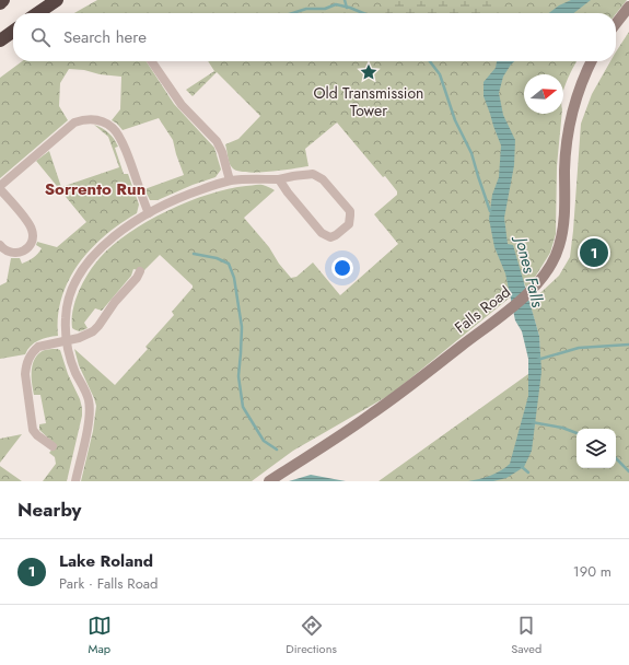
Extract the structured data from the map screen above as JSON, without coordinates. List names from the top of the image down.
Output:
{
  "streets": {
    "main road": ["Falls Road"]
  },
  "districts": ["Sorrento Run"],
  "water": ["Jones Falls"],
  "places": {
    "place": ["Old Transmission Tower"]
  },
  "north": "right",
  "page": {
    "search": "Search here",
    "pins": "1",
    "heading": "Nearby",
    "list": [
      {
        "mark": "1",
        "name": "Lake Roland",
        "note": "Park · Falls Road",
        "value": "190 m"
      }
    ],
    "nav": ["Map", "Directions", "Saved"]
  }
}
